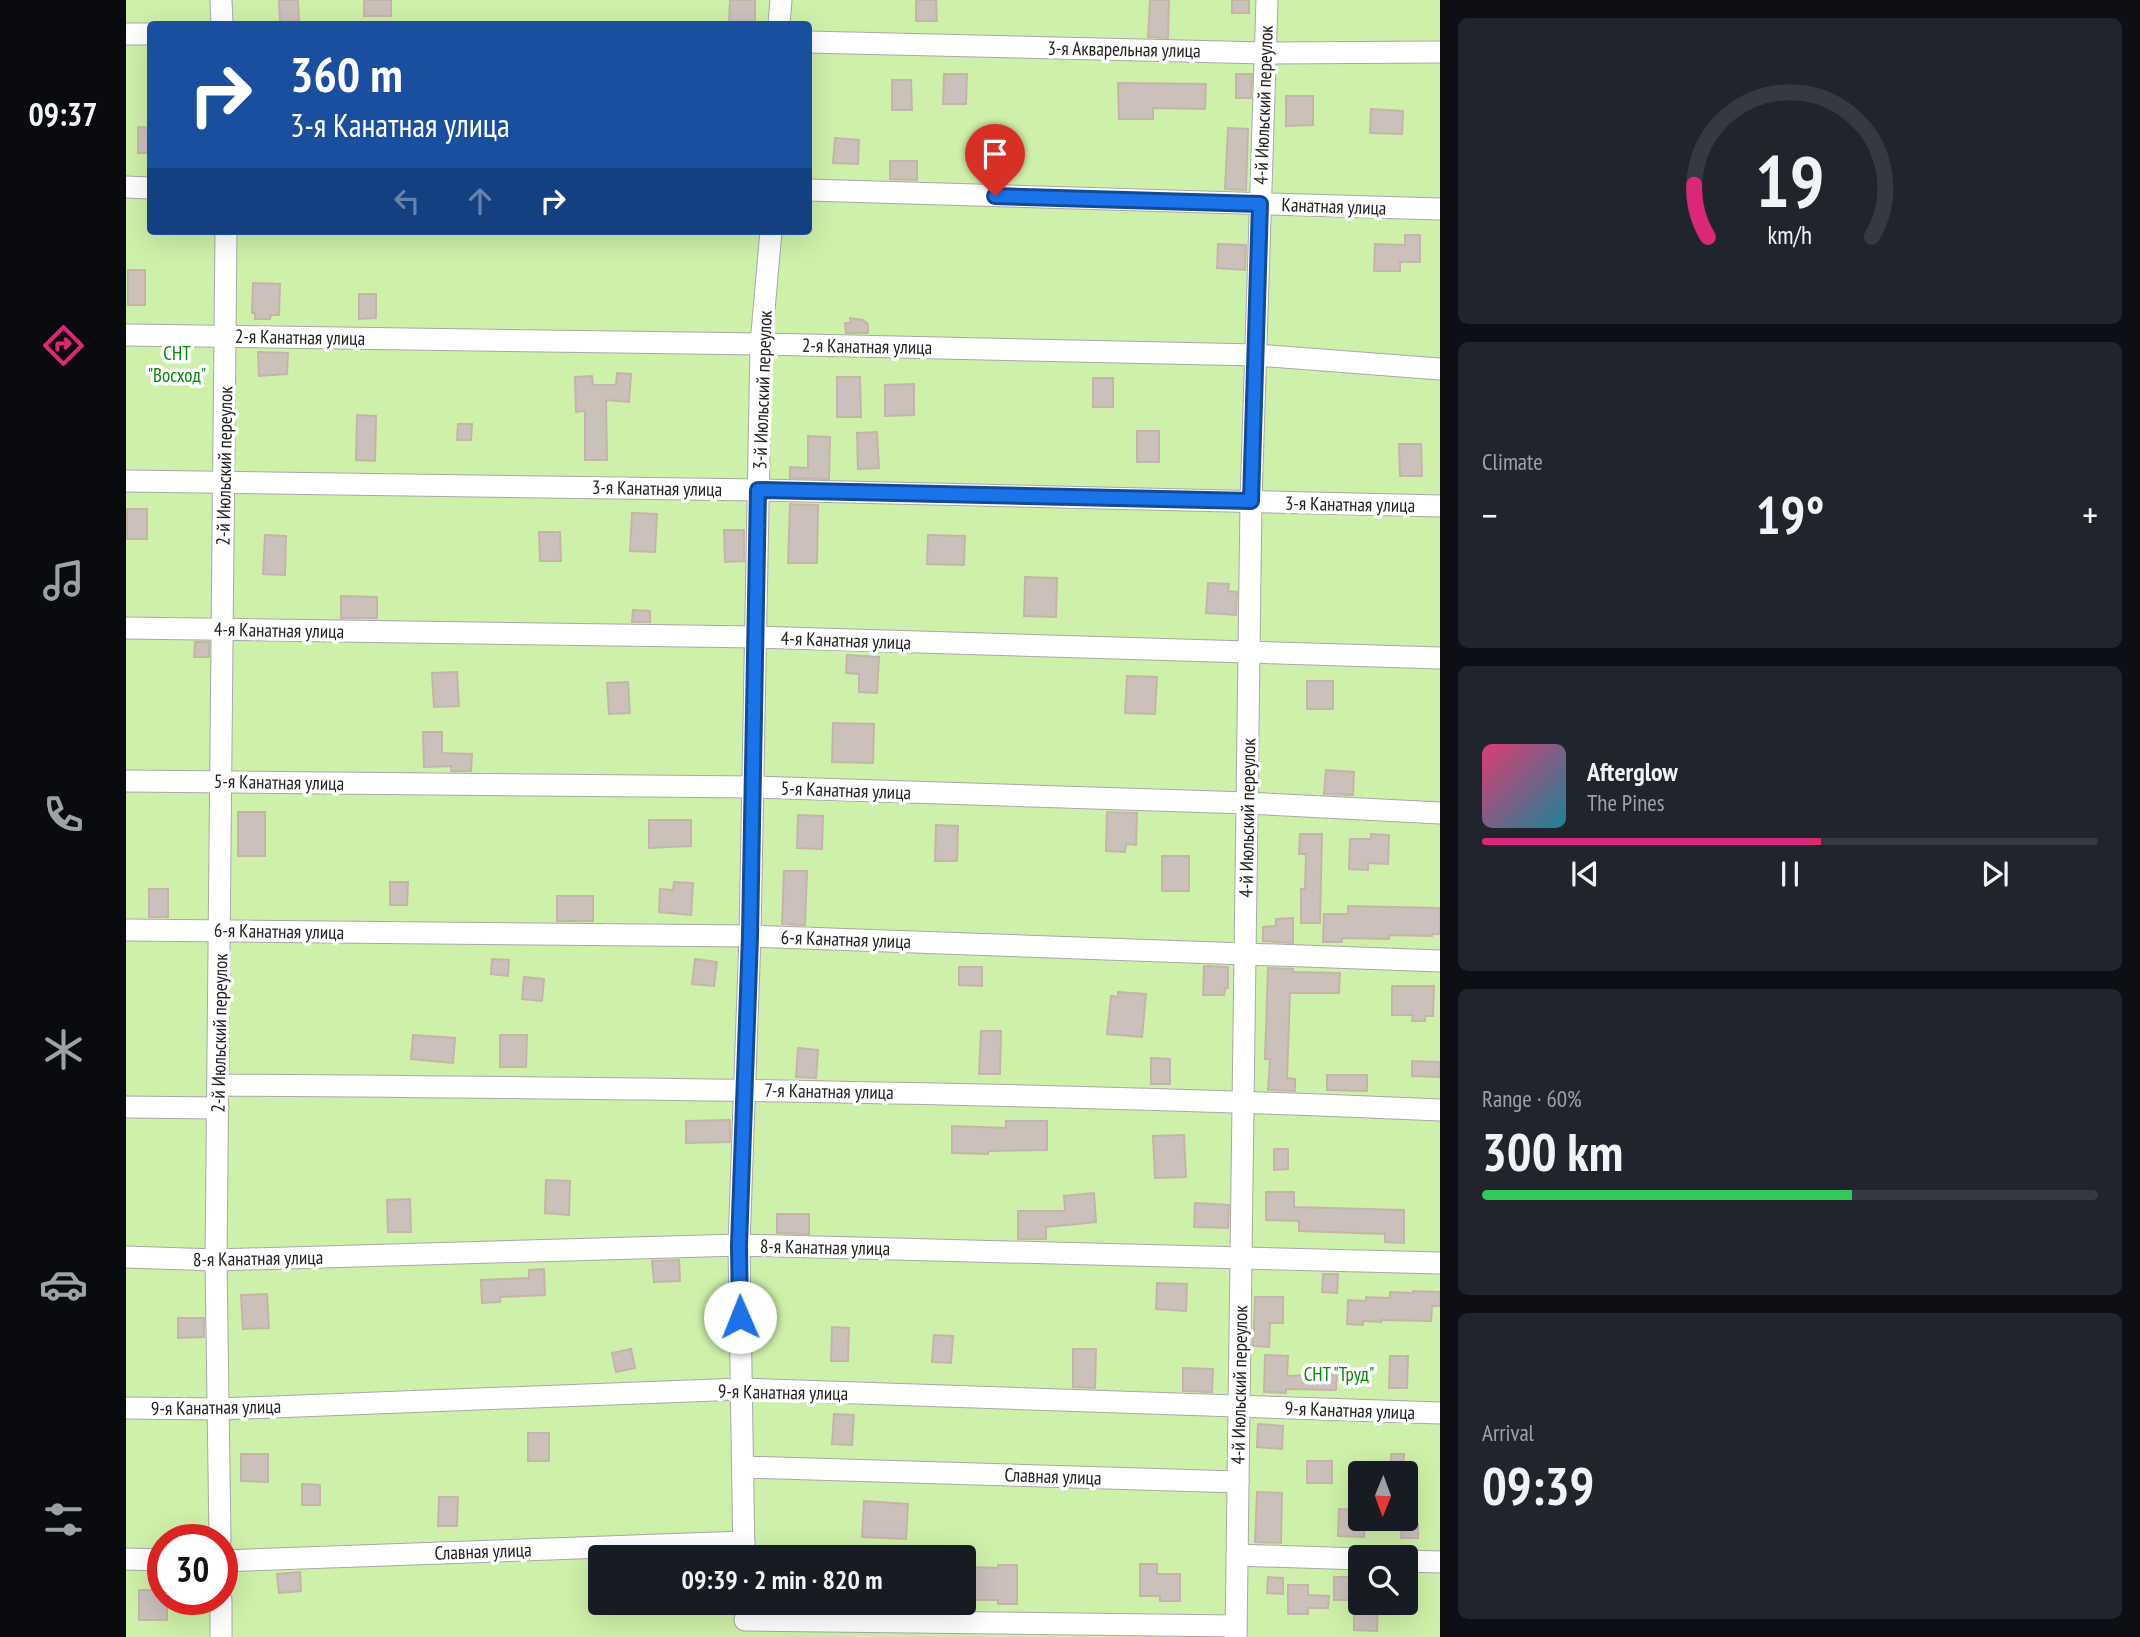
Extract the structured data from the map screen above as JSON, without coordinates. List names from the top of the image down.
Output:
{
  "streets": {
    "street": [
      "3-я Акварельная улица",
      "4-й Июльский переулок",
      "Канатная улица",
      "2-я Канатная улица",
      "3-й Июльский переулок",
      "2-й Июльский переулок",
      "3-я Канатная улица",
      "4-я Канатная улица",
      "5-я Канатная улица",
      "6-я Канатная улица",
      "7-я Канатная улица",
      "8-я Канатная улица",
      "9-я Канатная улица",
      "Славная улица"
    ]
  },
  "crossings": [
    ["3-я Акварельная улица", "4-й Июльский переулок"],
    ["4-й Июльский переулок", "Канатная улица"],
    ["4-й Июльский переулок", "2-я Канатная улица"],
    ["4-й Июльский переулок", "3-я Канатная улица"],
    ["4-й Июльский переулок", "4-я Канатная улица"],
    ["4-й Июльский переулок", "5-я Канатная улица"],
    ["4-й Июльский переулок", "6-я Канатная улица"],
    ["4-й Июльский переулок", "7-я Канатная улица"],
    ["4-й Июльский переулок", "8-я Канатная улица"],
    ["4-й Июльский переулок", "9-я Канатная улица"],
    ["4-й Июльский переулок", "Славная улица"],
    ["2-я Канатная улица", "3-й Июльский переулок"],
    ["2-я Канатная улица", "2-й Июльский переулок"],
    ["3-й Июльский переулок", "3-я Канатная улица"],
    ["3-й Июльский переулок", "4-я Канатная улица"],
    ["3-й Июльский переулок", "5-я Канатная улица"],
    ["3-й Июльский переулок", "6-я Канатная улица"],
    ["3-й Июльский переулок", "7-я Канатная улица"],
    ["3-й Июльский переулок", "8-я Канатная улица"],
    ["3-й Июльский переулок", "9-я Канатная улица"],
    ["3-й Июльский переулок", "Славная улица"],
    ["2-й Июльский переулок", "3-я Канатная улица"],
    ["2-й Июльский переулок", "4-я Канатная улица"],
    ["2-й Июльский переулок", "5-я Канатная улица"],
    ["2-й Июльский переулок", "6-я Канатная улица"],
    ["2-й Июльский переулок", "7-я Канатная улица"],
    ["2-й Июльский переулок", "8-я Канатная улица"],
    ["2-й Июльский переулок", "9-я Канатная улица"]
  ],
  "parks": ["СНТ \"Восход\"", "СНТ \"Труд\""],
  "north": "bottom",
  "page": {
    "tabs": "09:37",
    "turn": ["360 m", "3-я Канатная улица"],
    "tile": [
      "Climate",
      ["Range · 60%", "300 km"],
      ["Arrival", "09:39"]
    ],
    "heat": ["−", "19°", "+"],
    "song": ["Afterglow", "The Pines"],
    "limit": "30",
    "trip": "09:39 · 2 min · 820 m",
    "gauge": ["19", "km/h"]
  }
}
